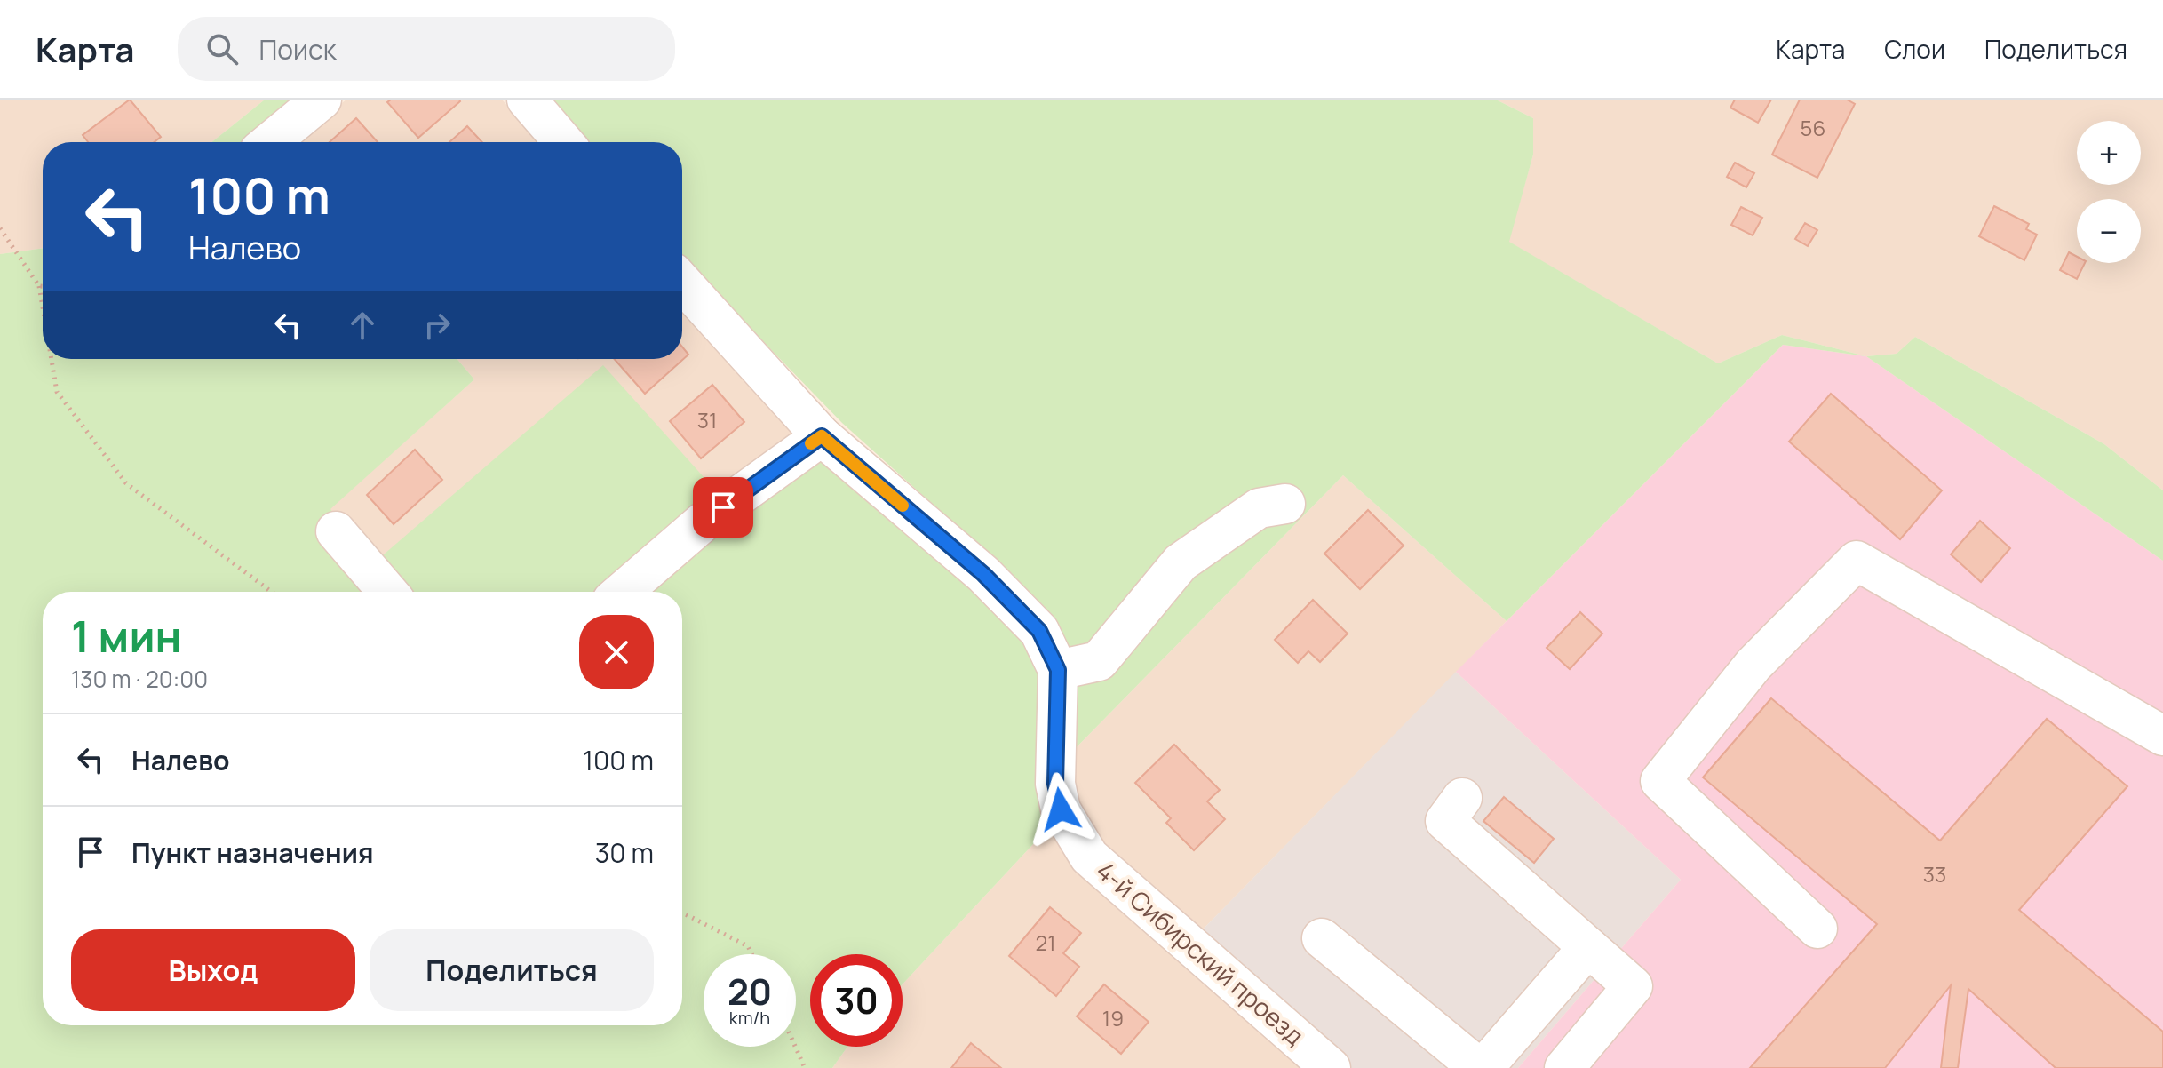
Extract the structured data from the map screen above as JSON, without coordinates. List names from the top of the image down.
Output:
{
  "streets": {
    "street": ["4-й Сибирский проезд"]
  },
  "house_numbers": [
    "56",
    "31",
    "33",
    "21",
    "19"
  ],
  "page": {
    "header": "Карта",
    "search": "Поиск",
    "nav": ["Карта", "Слои", "Поделиться"],
    "map_buttons": ["+", "−"],
    "turn": ["100 m", "Налево"],
    "heading": ["1 мин", "130 m · 20:00"],
    "list": [
      {
        "name": "Налево",
        "value": "100 m"
      },
      {
        "name": "Пункт назначения",
        "value": "30 m"
      }
    ],
    "buttons": ["Выход", "Поделиться"],
    "speed": "20 km/h",
    "limit": "30"
  }
}
